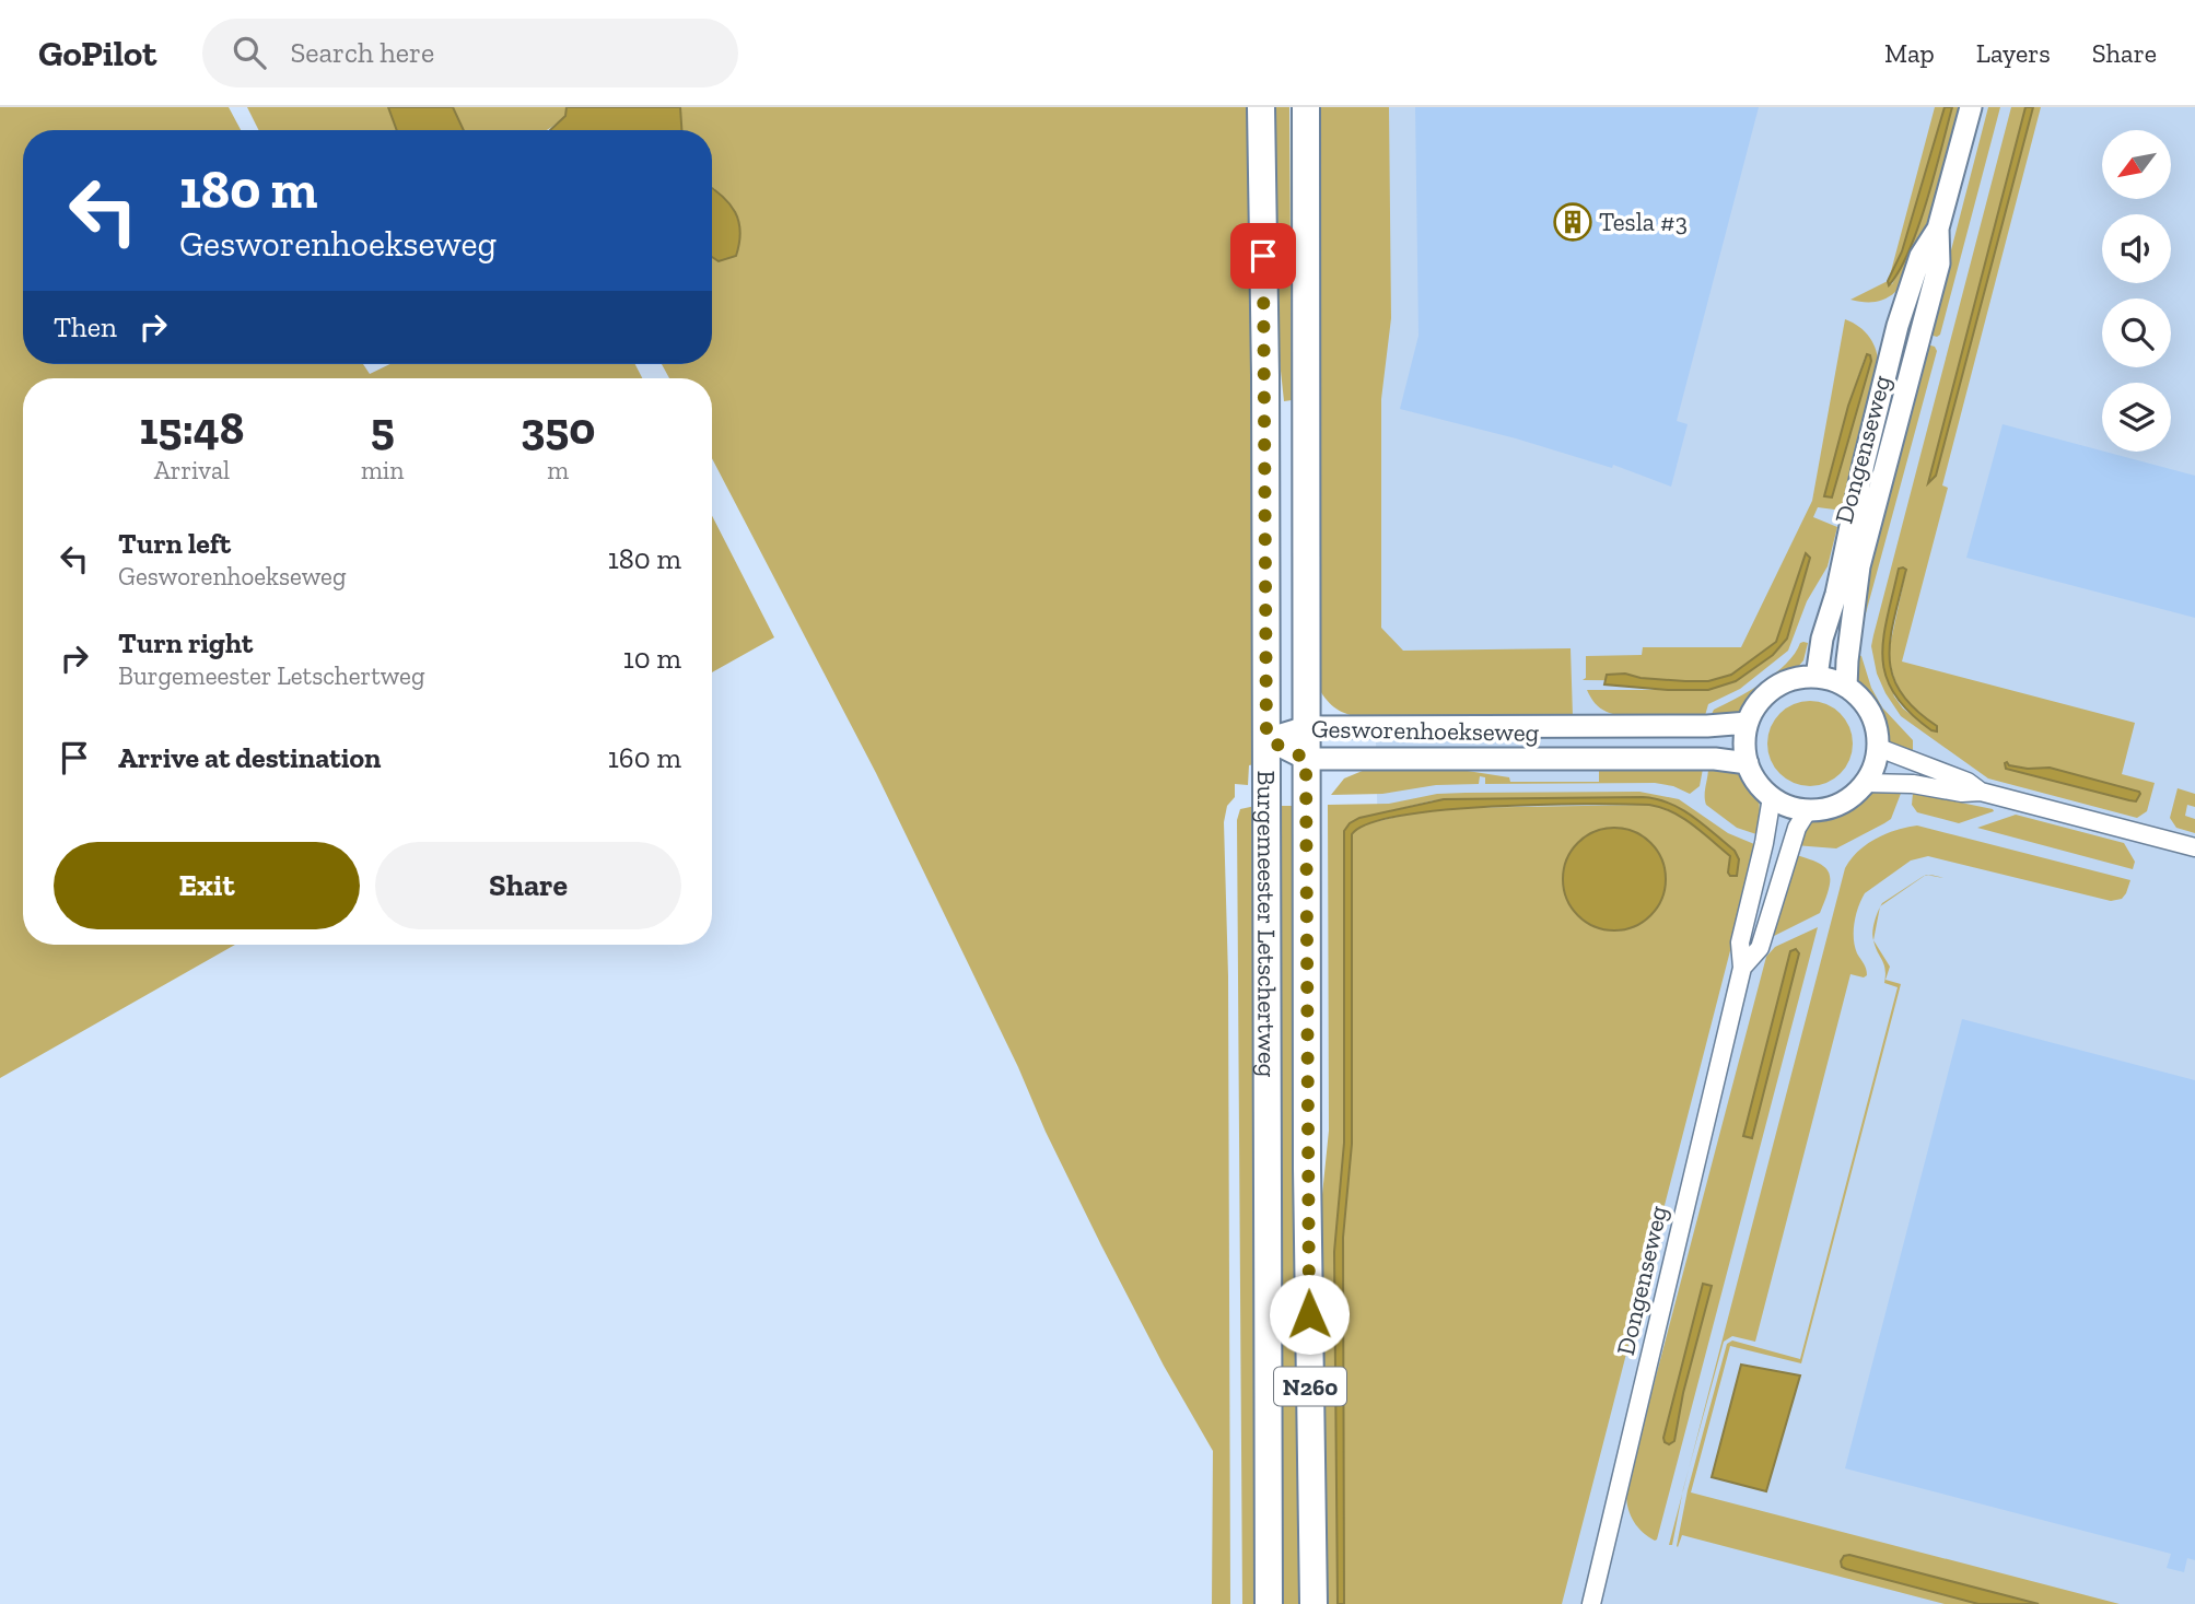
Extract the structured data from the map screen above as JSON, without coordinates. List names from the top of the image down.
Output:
{
  "streets": {
    "main road": ["Burgemeester Letschertweg", "N260"],
    "street": ["Dongenseweg", "Gesworenhoekseweg"]
  },
  "crossings": [
    ["Dongenseweg", "Gesworenhoekseweg"],
    ["Gesworenhoekseweg", "Burgemeester Letschertweg"]
  ],
  "places": {
    "building": ["Tesla #3"]
  },
  "north": "bottom left",
  "page": {
    "header": "GoPilot",
    "search": "Search here",
    "nav": ["Map", "Layers", "Share"],
    "turn": ["180 m", "Gesworenhoekseweg"],
    "then": "Then",
    "eta": [
      "15:48",
      "Arrival",
      "5",
      "min",
      "350",
      "m"
    ],
    "list": [
      {
        "name": "Turn left",
        "note": "Gesworenhoekseweg",
        "value": "180 m"
      },
      {
        "name": "Turn right",
        "note": "Burgemeester Letschertweg",
        "value": "10 m"
      },
      {
        "name": "Arrive at destination",
        "value": "160 m"
      }
    ],
    "buttons": ["Exit", "Share"]
  }
}
